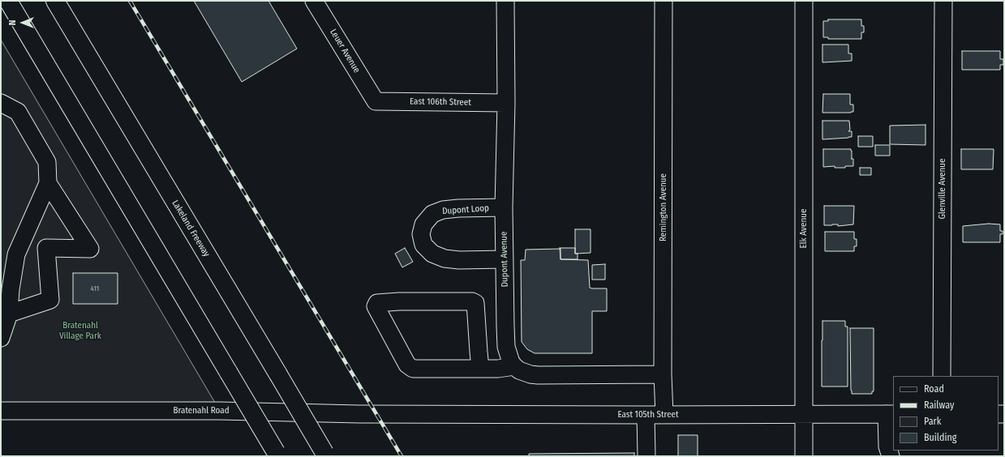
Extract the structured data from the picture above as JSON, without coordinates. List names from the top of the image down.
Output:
{
  "streets": {
    "highway": ["Lakeland Freeway"],
    "street": [
      "Leuer Avenue",
      "East 106th Street",
      "Glenville Avenue",
      "Remington Avenue",
      "Dupont Loop",
      "Elk Avenue",
      "Dupont Avenue",
      "Bratenahl Road",
      "East 105th Street"
    ]
  },
  "crossings": [
    ["Leuer Avenue", "East 106th Street"],
    ["East 106th Street", "Dupont Avenue"],
    ["Remington Avenue", "East 105th Street"],
    ["Dupont Loop", "Dupont Avenue"],
    ["Elk Avenue", "East 105th Street"],
    ["Bratenahl Road", "East 105th Street"]
  ],
  "parks": ["Bratenahl Village Park"],
  "house_numbers": ["411"],
  "legend": [
    "Road",
    "Railway",
    "Park",
    "Building"
  ],
  "north": "left"
}
